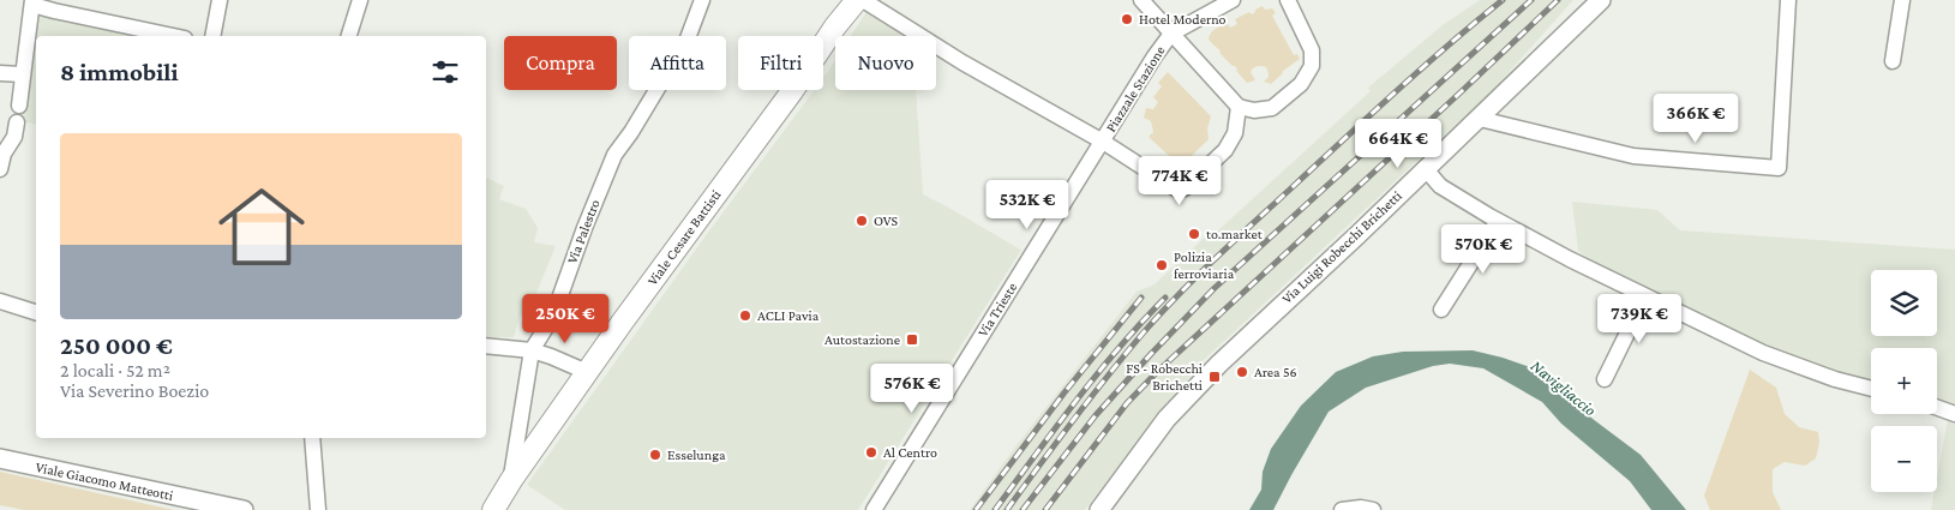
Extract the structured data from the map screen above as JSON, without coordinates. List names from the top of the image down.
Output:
{
  "streets": {
    "main road": ["Viale Cesare Battisti"],
    "street": [
      "Piazzale Stazione",
      "Via Palestro",
      "Via Luigi Robecchi Brichetti",
      "Via Trieste",
      "Viale Giacomo Matteotti"
    ]
  },
  "crossings": [
    ["Piazzale Stazione", "Via Trieste"],
    ["Via Palestro", "Viale Cesare Battisti"]
  ],
  "water": ["Navigliaccio"],
  "places": {
    "other": [
      "Hotel Moderno",
      "OVS",
      "to.market",
      "Polizia ferroviaria",
      "ACLI Pavia",
      "Area 56",
      "Al Centro",
      "Esselunga"
    ],
    "transit": ["Autostazione", "FS - Robecchi Brichetti"]
  },
  "page": {
    "chip": [
      "Compra",
      "Affitta",
      "Filtri",
      "Nuovo"
    ],
    "heading": "8 immobili",
    "price": [
      "366K €",
      "664K €",
      "774K €",
      "532K €",
      "570K €",
      "250K €",
      "739K €",
      "576K €"
    ],
    "list": [
      {
        "name": "250 000 €",
        "note": "2 locali · 52 m² · Via Severino Boezio"
      }
    ],
    "map_buttons": ["+", "−"]
  }
}
